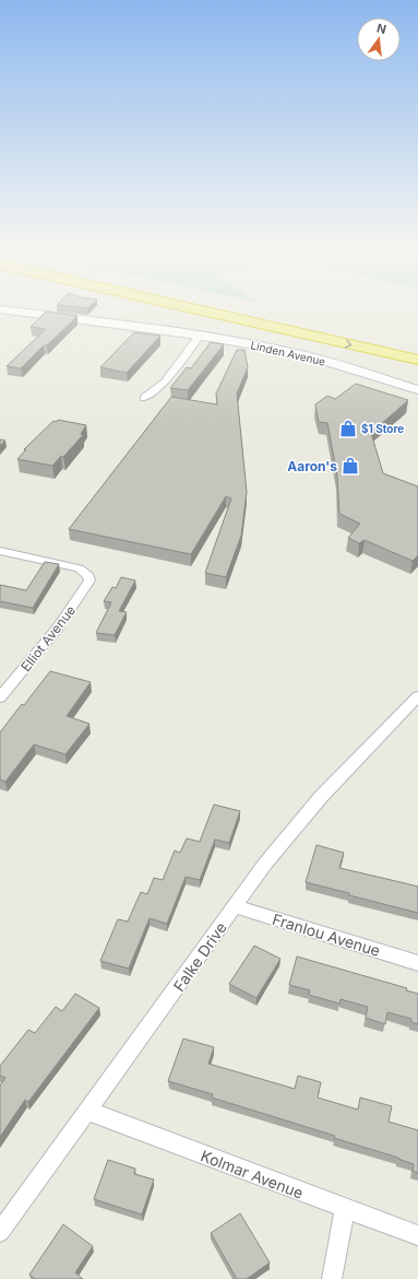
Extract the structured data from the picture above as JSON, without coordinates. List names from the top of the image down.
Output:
{
  "streets": {
    "main road": ["Linden Avenue"],
    "street": [
      "Elliot Avenue",
      "Franlou Avenue",
      "Falke Drive",
      "Kolmar Avenue"
    ]
  },
  "crossings": [
    ["Franlou Avenue", "Falke Drive"],
    ["Falke Drive", "Kolmar Avenue"]
  ],
  "places": {
    "shop": ["$1 Store", "Aaron's"]
  },
  "north": "top"
}
